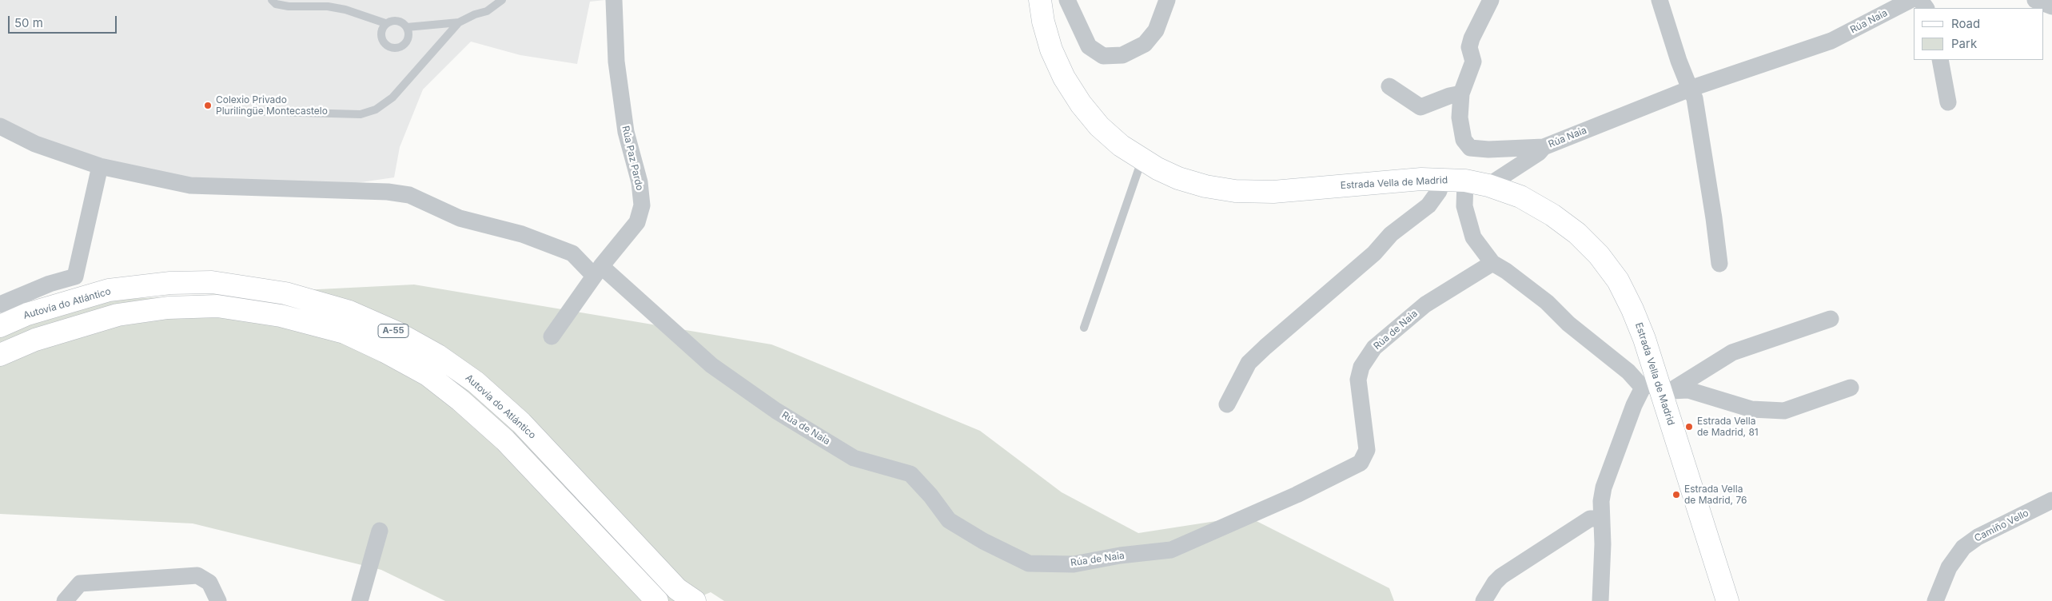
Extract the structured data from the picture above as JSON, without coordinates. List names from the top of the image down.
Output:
{
  "streets": {
    "main road": ["Estrada Vella de Madrid", "Autovía do Atlántico", "A-55"],
    "street": [
      "Rúa Naia",
      "Rúa Paz Pardo",
      "Rúa de Naia",
      "Camiño Vello"
    ]
  },
  "crossings": [
    ["Rúa Paz Pardo", "Rúa de Naia"]
  ],
  "places": ["Colexio Privado Plurilingüe Montecastelo", "Estrada Vella de Madrid, 81", "Estrada Vella de Madrid, 76"],
  "legend": ["Road", "Park"],
  "scale_bar": "50 m"
}
